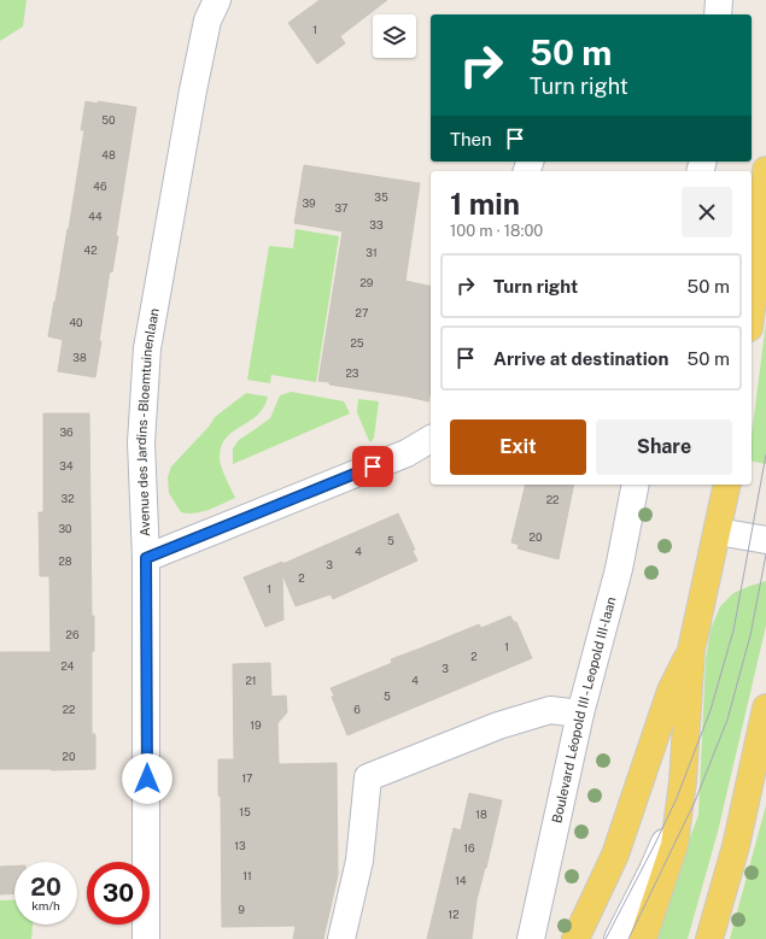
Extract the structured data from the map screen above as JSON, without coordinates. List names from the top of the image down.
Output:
{
  "streets": {
    "street": ["Avenue des Jardins - Bloemtuinenlaan", "Boulevard Léopold III - Leopold III-laan"]
  },
  "house_numbers": [
    "1",
    "50",
    "48",
    "46",
    "35",
    "39",
    "37",
    "44",
    "33",
    "42",
    "31",
    "29",
    "27",
    "40",
    "25",
    "38",
    "23",
    "36",
    "34",
    "32",
    "22",
    "30",
    "20",
    "5",
    "4",
    "28",
    "3",
    "2",
    "1",
    "26",
    "1",
    "2",
    "24",
    "3",
    "21",
    "4",
    "5",
    "22",
    "6",
    "19",
    "20",
    "17",
    "15",
    "18",
    "13",
    "16",
    "11",
    "14",
    "9",
    "12"
  ],
  "page": {
    "turn": ["50 m", "Turn right"],
    "then": "Then",
    "heading": ["1 min", "100 m · 18:00"],
    "list": [
      {
        "name": "Turn right",
        "value": "50 m"
      },
      {
        "name": "Arrive at destination",
        "value": "50 m"
      }
    ],
    "buttons": ["Exit", "Share"],
    "speed": "20 km/h",
    "limit": "30"
  }
}
